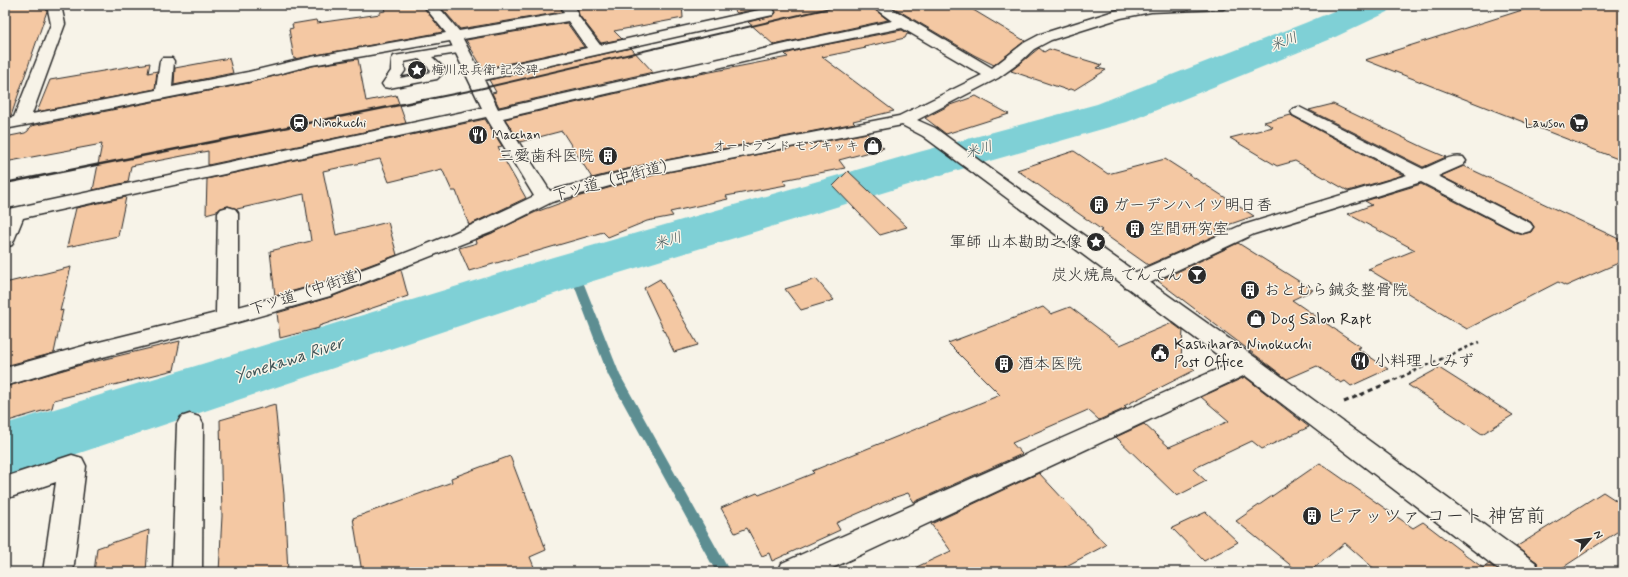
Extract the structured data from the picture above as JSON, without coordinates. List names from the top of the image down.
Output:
{
  "streets": {
    "street": ["下ツ道（中街道）"]
  },
  "water": ["米川", "Yonekawa River"],
  "places": {
    "place": ["梅川忠兵衛 記念碑", "軍師 山本勘助之像"],
    "station": ["Ninokuchi"],
    "supermarket": ["Lawson"],
    "restaurant": ["Macchan", "小料理 しみず"],
    "shop": ["オートランド モンキッキ", "Dog Salon Rapt"],
    "building": [
      "三愛歯科医院",
      "ガーデンハイツ明日香",
      "空間研究室",
      "おとむら鍼灸整骨院",
      "酒本医院",
      "ピアッツァ コート 神宮前"
    ],
    "bar": ["炭火焼鳥 でんでん"],
    "public building": ["Kashihara Ninokuchi Post Office"]
  },
  "north": "top right"
}
